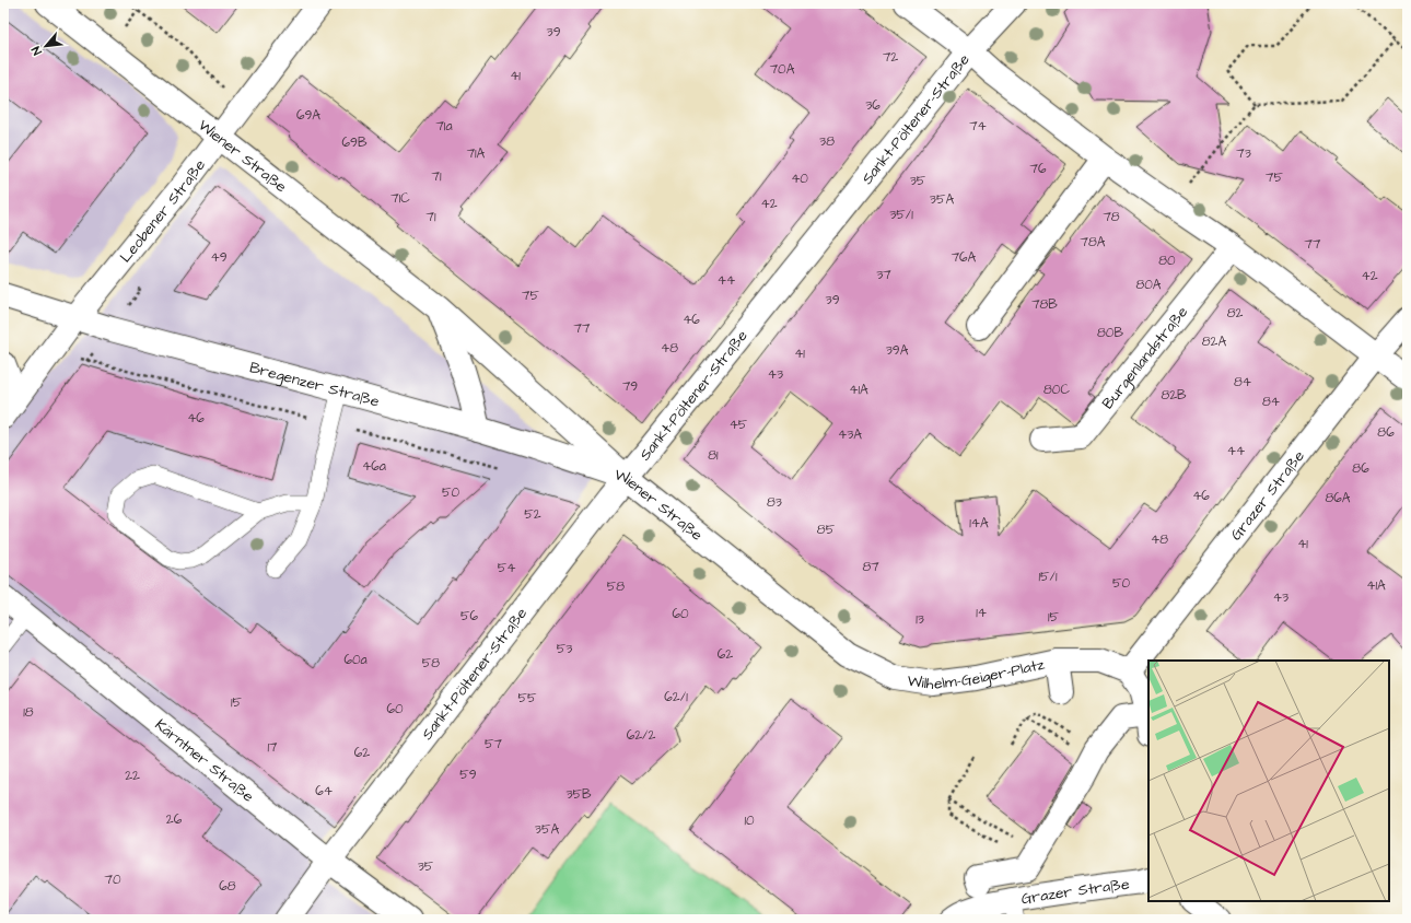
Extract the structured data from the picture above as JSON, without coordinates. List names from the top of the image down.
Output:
{
  "streets": {
    "street": [
      "Sankt-Pöltener-Straße",
      "Wiener Straße",
      "Leobener Straße",
      "Burgenlandstraße",
      "Bregenzer Straße",
      "Grazer Straße",
      "Wilhelm-Geiger-Platz",
      "Kärntner Straße"
    ]
  },
  "crossings": [
    ["Sankt-Pöltener-Straße", "Wiener Straße"],
    ["Sankt-Pöltener-Straße", "Bregenzer Straße"],
    ["Sankt-Pöltener-Straße", "Kärntner Straße"],
    ["Wiener Straße", "Leobener Straße"],
    ["Wiener Straße", "Bregenzer Straße"],
    ["Wiener Straße", "Wilhelm-Geiger-Platz"],
    ["Leobener Straße", "Bregenzer Straße"],
    ["Grazer Straße", "Wilhelm-Geiger-Platz"]
  ],
  "house_numbers": [
    "39",
    "72",
    "70A",
    "41",
    "36",
    "69A",
    "71a",
    "74",
    "38",
    "69B",
    "71A",
    "73",
    "76",
    "71",
    "75",
    "40",
    "35",
    "71C",
    "35A",
    "42",
    "35/1",
    "71",
    "78",
    "78A",
    "77",
    "49",
    "76A",
    "80",
    "37",
    "42",
    "44",
    "80A",
    "75",
    "39",
    "78B",
    "82",
    "46",
    "77",
    "80B",
    "82A",
    "48",
    "39A",
    "41",
    "43",
    "84",
    "79",
    "41A",
    "80C",
    "82B",
    "84",
    "46",
    "45",
    "86",
    "43A",
    "44",
    "81",
    "46a",
    "86",
    "50",
    "46",
    "86A",
    "83",
    "52",
    "14A",
    "85",
    "48",
    "41",
    "87",
    "54",
    "15/1",
    "50",
    "41A",
    "58",
    "43",
    "14",
    "60",
    "56",
    "15",
    "13",
    "53",
    "62",
    "60a",
    "58",
    "62/1",
    "55",
    "15",
    "60",
    "18",
    "62/2",
    "57",
    "17",
    "62",
    "59",
    "22",
    "64",
    "35B",
    "26",
    "10",
    "35A",
    "35",
    "70",
    "68"
  ],
  "north": "bottom left"
}
